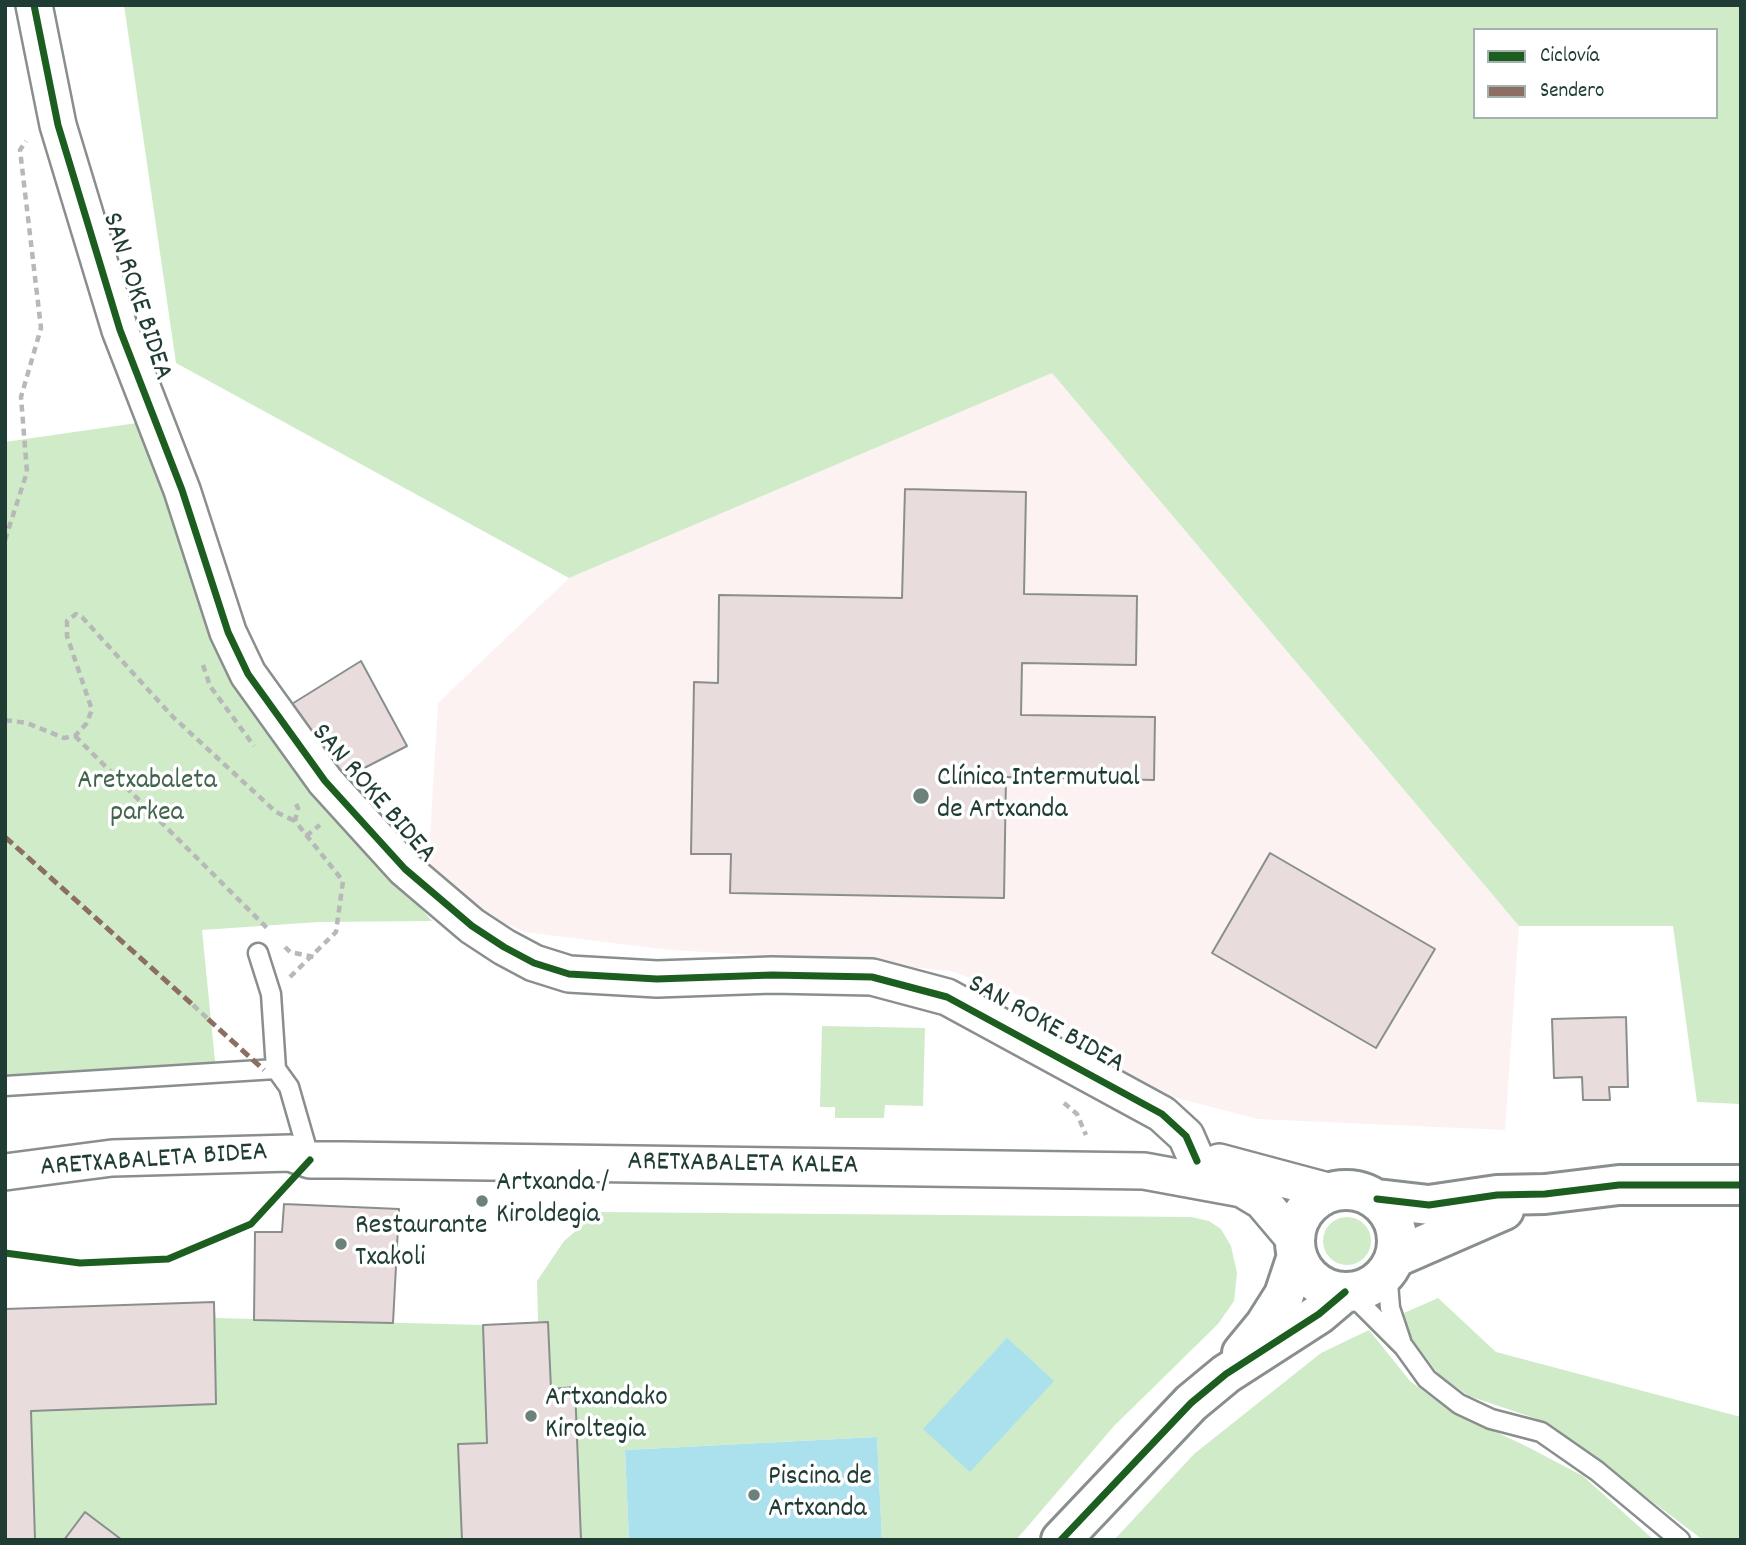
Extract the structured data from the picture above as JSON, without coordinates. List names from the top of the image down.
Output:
{
  "streets": {
    "street": ["SAN ROKE BIDEA", "ARETXABALETA BIDEA", "ARETXABALETA KALEA"]
  },
  "crossings": [
    ["SAN ROKE BIDEA", "ARETXABALETA KALEA"],
    ["ARETXABALETA BIDEA", "ARETXABALETA KALEA"]
  ],
  "parks": ["Aretxabaleta parkea"],
  "places": [
    "Clínica Intermutual de Artxanda",
    "Artxanda / Kiroldegia",
    "Restaurante Txakoli",
    "Artxandako Kiroltegia",
    "Piscina de Artxanda"
  ],
  "legend": ["Ciclovía", "Sendero"]
}
